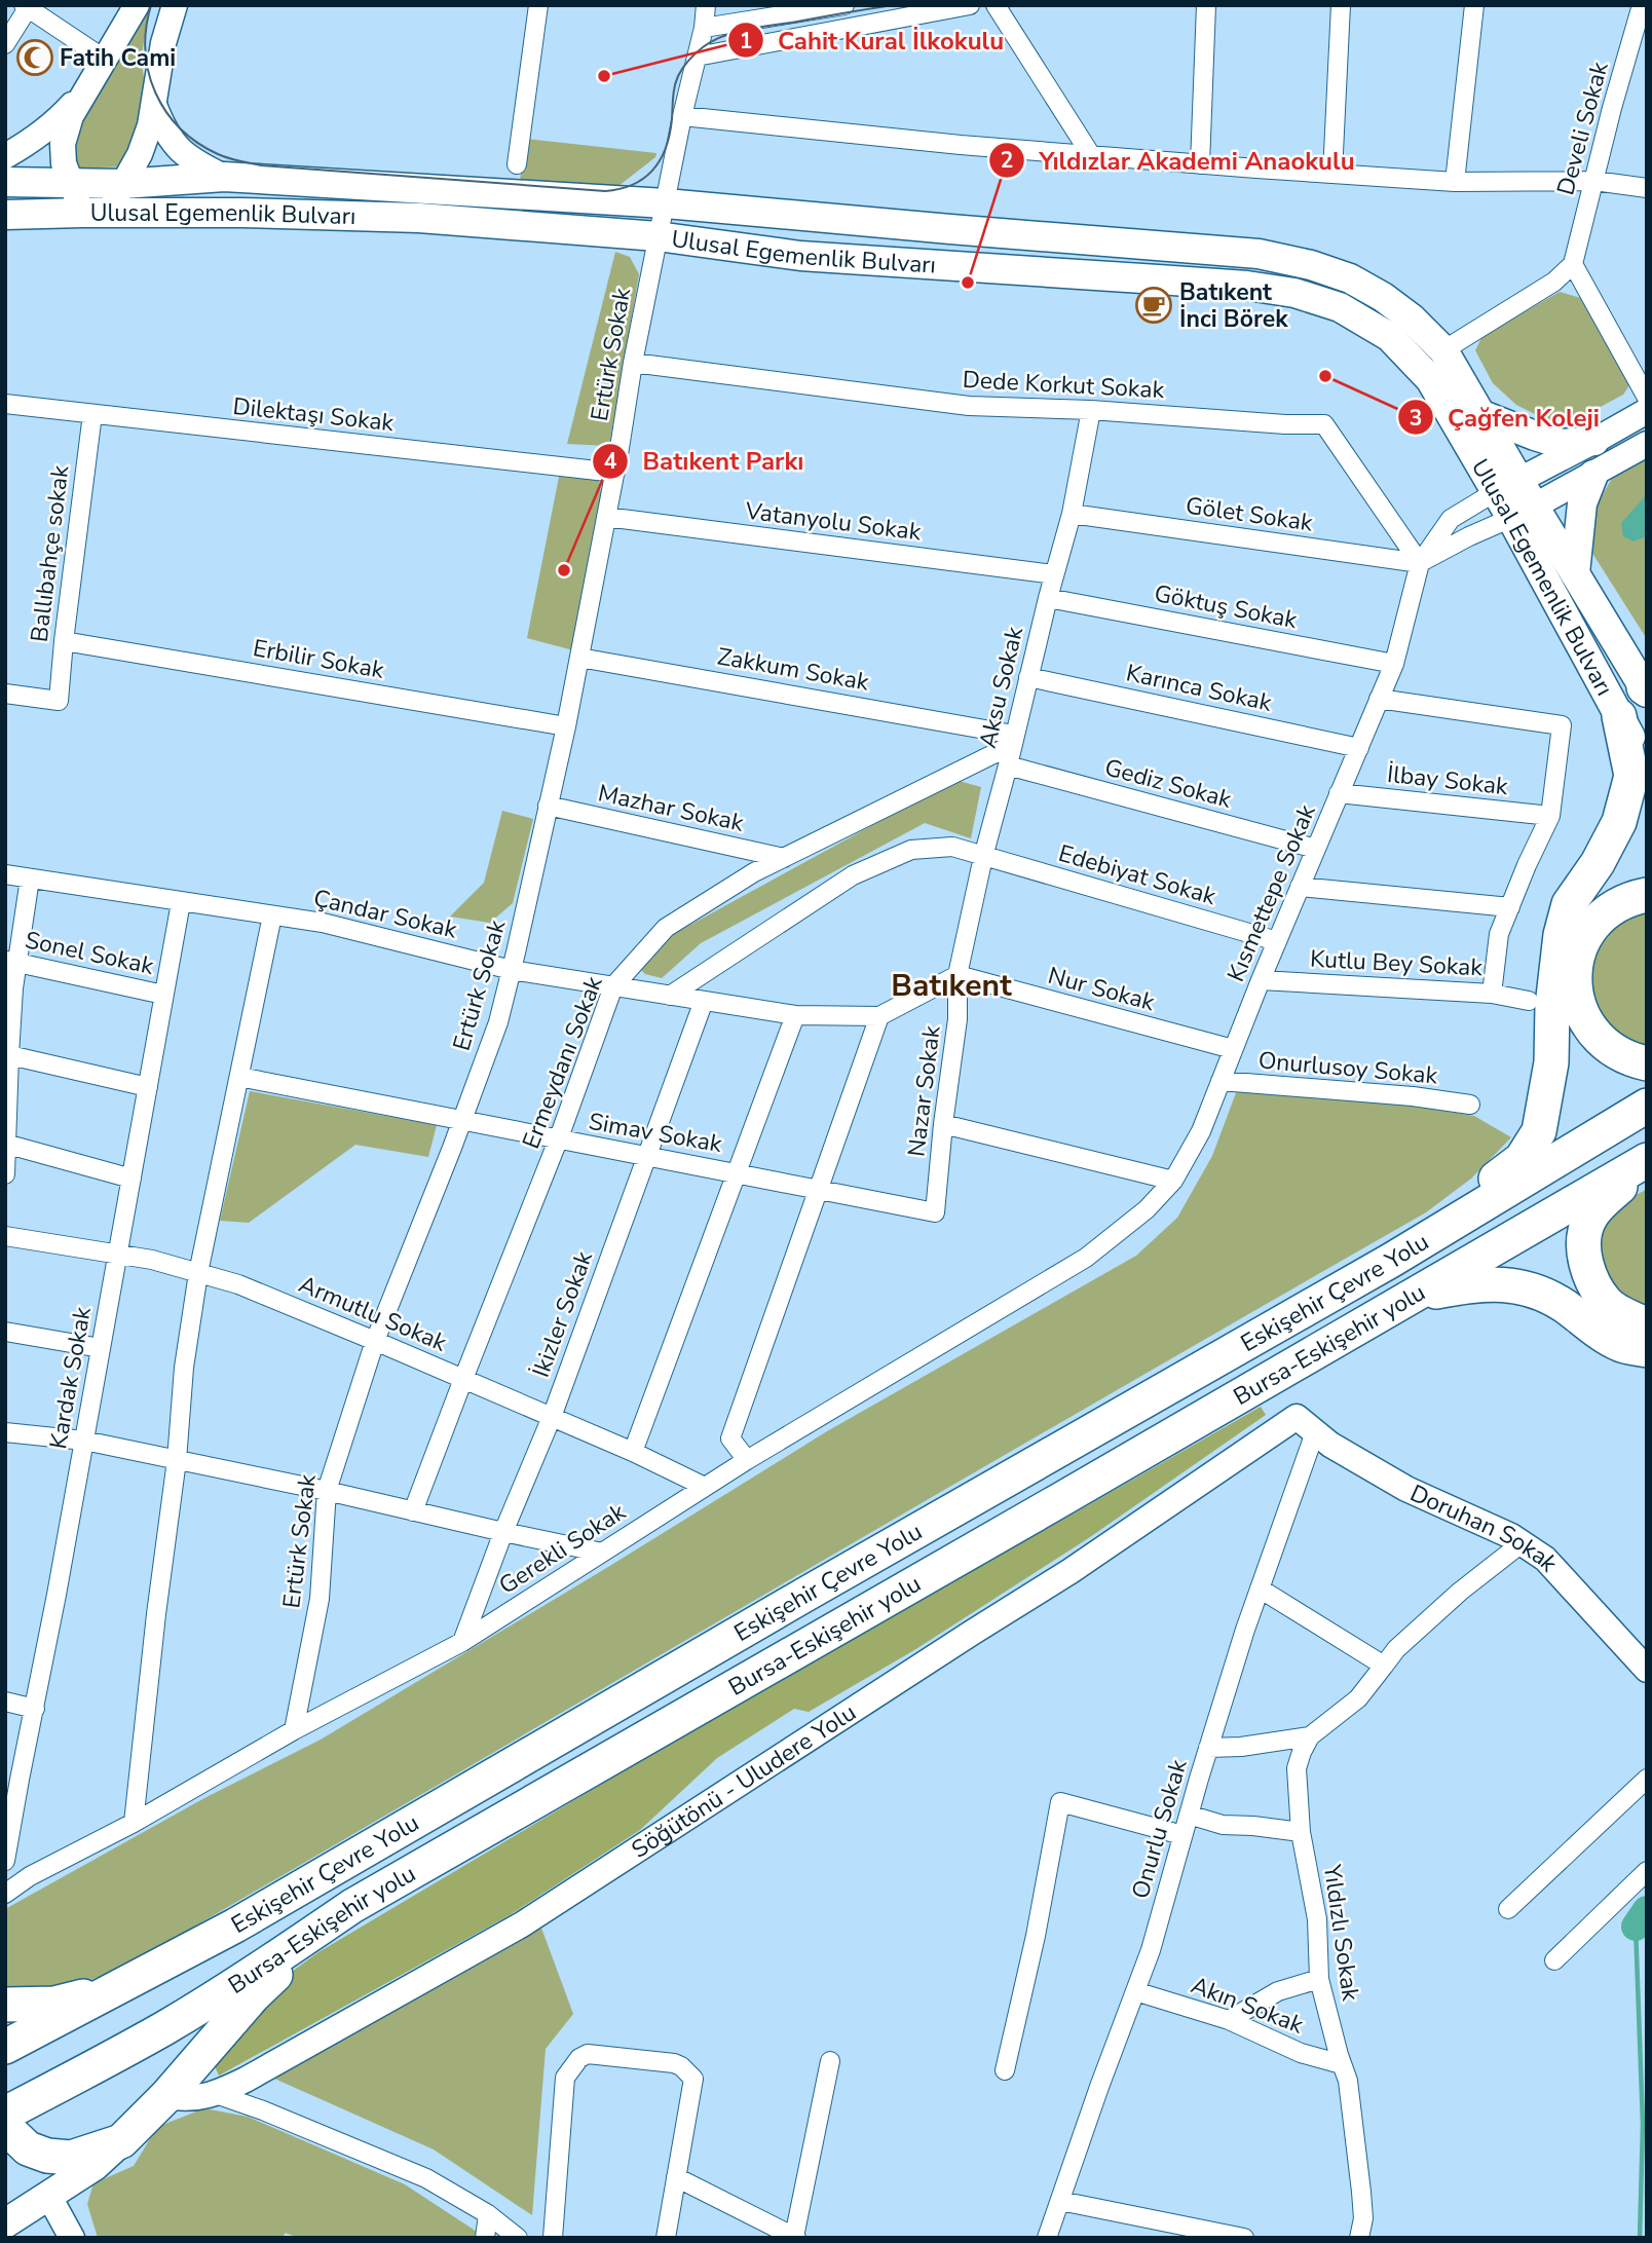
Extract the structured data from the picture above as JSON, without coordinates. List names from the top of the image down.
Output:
{
  "streets": {
    "highway": ["Eskişehir Çevre Yolu", "Bursa-Eskişehir yolu"],
    "main road": ["Ulusal Egemenlik Bulvarı"],
    "street": [
      "Develi Sokak",
      "Ertürk Sokak",
      "Dede Korkut Sokak",
      "Dilektaşı Sokak",
      "Gölet Sokak",
      "Vatanyolu Sokak",
      "Ballıbahçe sokak",
      "Göktuş Sokak",
      "Erbilir Sokak",
      "Zakkum Sokak",
      "Aksu Sokak",
      "Karınca Sokak",
      "İlbay Sokak",
      "Gediz Sokak",
      "Mazhar Sokak",
      "Edebiyat Sokak",
      "Kısmettepe Sokak",
      "Çandar Sokak",
      "Sonel Sokak",
      "Kutlu Bey Sokak",
      "Nur Sokak",
      "Ermeydanı Sokak",
      "Onurlusoy Sokak",
      "Nazar Sokak",
      "Simav Sokak",
      "Armutlu Sokak",
      "İkizler Sokak",
      "Kardak Sokak",
      "Doruhan Sokak",
      "Gerekli Sokak",
      "Söğütönü - Uludere Yolu",
      "Onurlu Sokak",
      "Yıldızlı Sokak",
      "Akın Sokak"
    ]
  },
  "crossings": [
    ["Ulusal Egemenlik Bulvarı", "Ertürk Sokak"],
    ["Ertürk Sokak", "Dede Korkut Sokak"],
    ["Ertürk Sokak", "Dilektaşı Sokak"],
    ["Ertürk Sokak", "Vatanyolu Sokak"],
    ["Ertürk Sokak", "Erbilir Sokak"],
    ["Ertürk Sokak", "Zakkum Sokak"],
    ["Ertürk Sokak", "Mazhar Sokak"],
    ["Ertürk Sokak", "Çandar Sokak"],
    ["Ertürk Sokak", "Simav Sokak"],
    ["Ertürk Sokak", "Armutlu Sokak"],
    ["Ertürk Sokak", "Gerekli Sokak"],
    ["Dede Korkut Sokak", "Gölet Sokak"],
    ["Dede Korkut Sokak", "Aksu Sokak"],
    ["Dede Korkut Sokak", "Kısmettepe Sokak"],
    ["Dilektaşı Sokak", "Ballıbahçe sokak"],
    ["Gölet Sokak", "Aksu Sokak"],
    ["Gölet Sokak", "Kısmettepe Sokak"],
    ["Vatanyolu Sokak", "Aksu Sokak"],
    ["Ballıbahçe sokak", "Erbilir Sokak"],
    ["Göktuş Sokak", "Aksu Sokak"],
    ["Göktuş Sokak", "Kısmettepe Sokak"],
    ["Zakkum Sokak", "Aksu Sokak"],
    ["Zakkum Sokak", "Ermeydanı Sokak"],
    ["Aksu Sokak", "Karınca Sokak"],
    ["Aksu Sokak", "Gediz Sokak"],
    ["Aksu Sokak", "Edebiyat Sokak"],
    ["Aksu Sokak", "Çandar Sokak"],
    ["Aksu Sokak", "Nur Sokak"],
    ["Aksu Sokak", "Ermeydanı Sokak"],
    ["Aksu Sokak", "Nazar Sokak"],
    ["Karınca Sokak", "Kısmettepe Sokak"],
    ["İlbay Sokak", "Kısmettepe Sokak"],
    ["Gediz Sokak", "Kısmettepe Sokak"],
    ["Mazhar Sokak", "Ermeydanı Sokak"],
    ["Edebiyat Sokak", "Kısmettepe Sokak"],
    ["Kısmettepe Sokak", "Kutlu Bey Sokak"],
    ["Kısmettepe Sokak", "Nur Sokak"],
    ["Kısmettepe Sokak", "Onurlusoy Sokak"],
    ["Kısmettepe Sokak", "Gerekli Sokak"],
    ["Çandar Sokak", "Nur Sokak"],
    ["Çandar Sokak", "Ermeydanı Sokak"],
    ["Çandar Sokak", "Nazar Sokak"],
    ["Çandar Sokak", "İkizler Sokak"],
    ["Çandar Sokak", "Kardak Sokak"],
    ["Sonel Sokak", "Kardak Sokak"],
    ["Nur Sokak", "Nazar Sokak"],
    ["Ermeydanı Sokak", "Simav Sokak"],
    ["Ermeydanı Sokak", "Armutlu Sokak"],
    ["Nazar Sokak", "Simav Sokak"],
    ["Simav Sokak", "İkizler Sokak"],
    ["Armutlu Sokak", "İkizler Sokak"],
    ["Armutlu Sokak", "Kardak Sokak"],
    ["Armutlu Sokak", "Gerekli Sokak"],
    ["İkizler Sokak", "Gerekli Sokak"],
    ["Doruhan Sokak", "Söğütönü - Uludere Yolu"],
    ["Doruhan Sokak", "Onurlu Sokak"],
    ["Söğütönü - Uludere Yolu", "Onurlu Sokak"],
    ["Onurlu Sokak", "Akın Sokak"],
    ["Yıldızlı Sokak", "Akın Sokak"]
  ],
  "districts": ["Batıkent"],
  "places": {
    "mosque": ["Fatih Cami"],
    "other": [
      "Cahit Kural İlkokulu",
      "Yıldızlar Akademi Anaokulu",
      "Çağfen Koleji",
      "Batıkent Parkı"
    ],
    "cafe": ["Batıkent İnci Börek"]
  }
}
